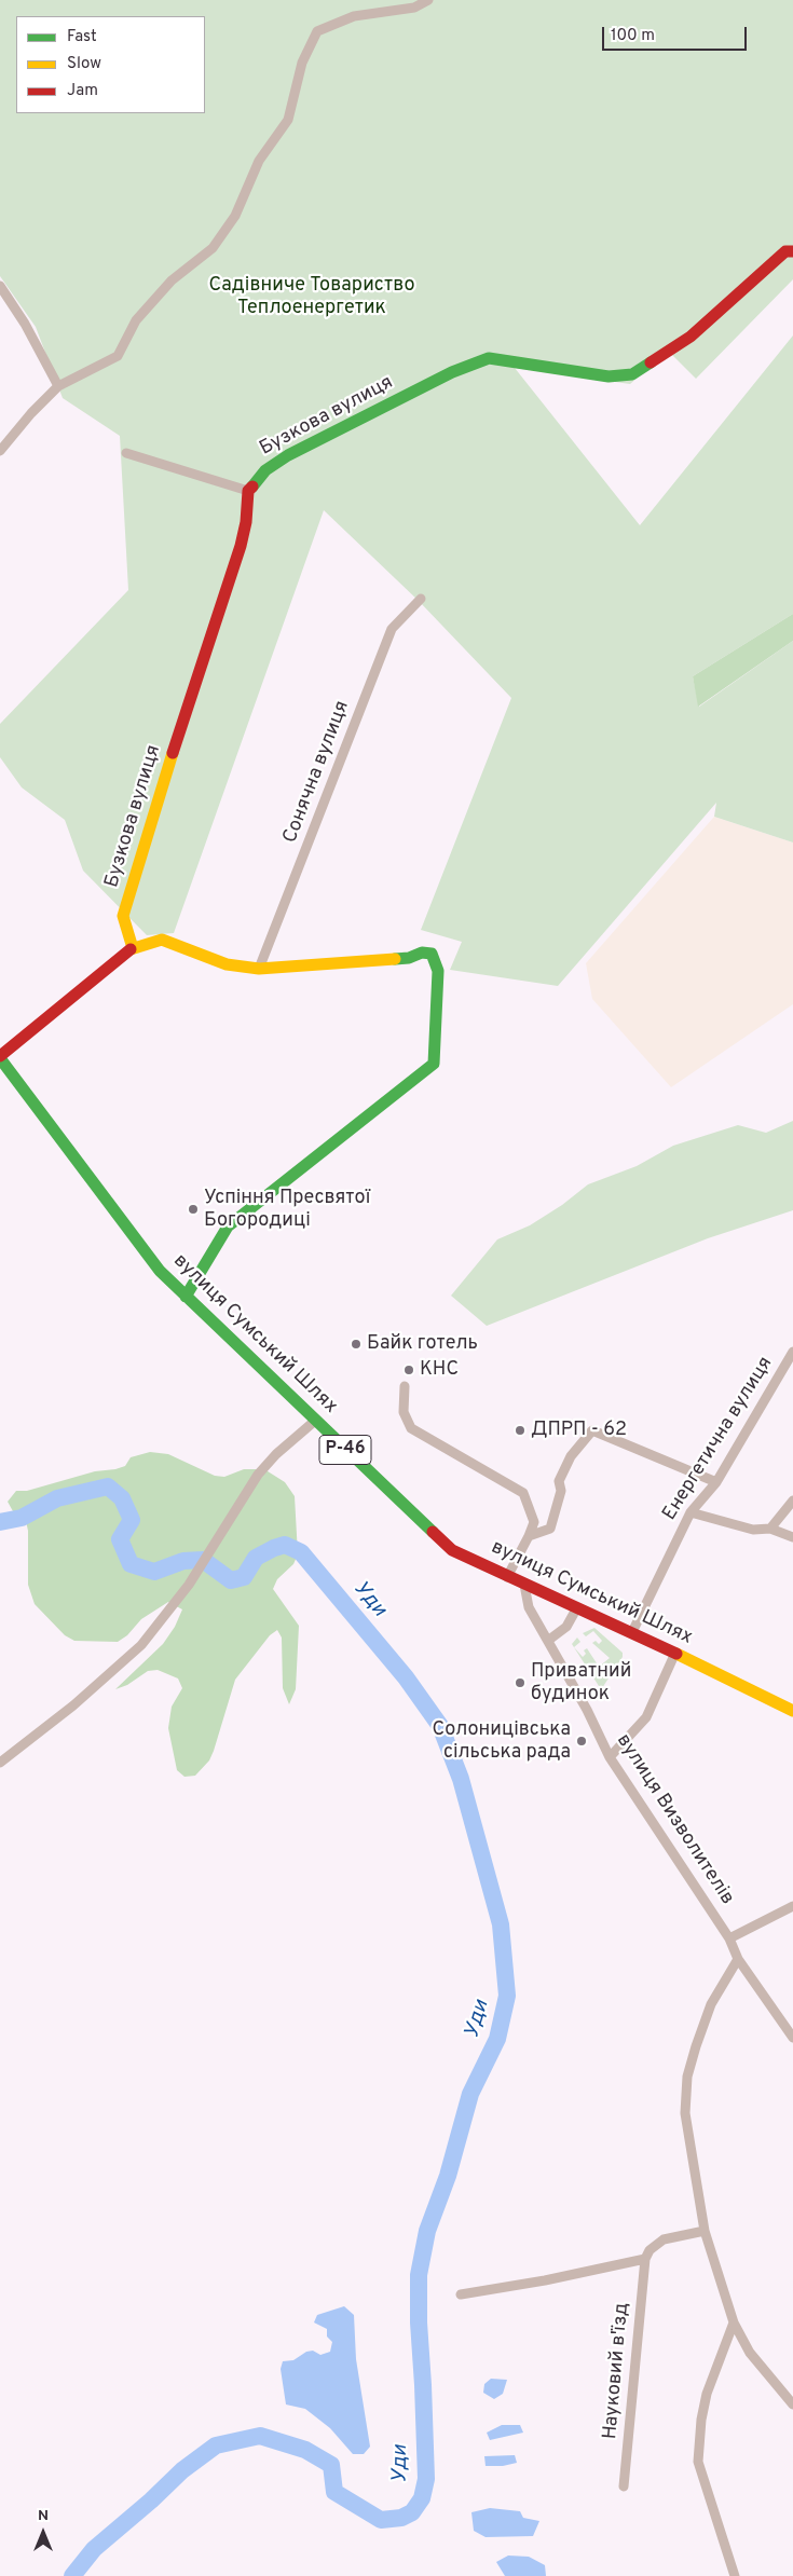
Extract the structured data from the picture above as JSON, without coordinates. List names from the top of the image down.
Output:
{
  "streets": {
    "street": [
      "Бузкова вулиця",
      "Сонячна вулиця",
      "вулиця Сумський Шлях",
      "Енергетична вулиця",
      "Р-46",
      "вулиця Визволителів",
      "Науковий в'їзд"
    ]
  },
  "crossings": [
    ["вулиця Сумський Шлях", "Енергетична вулиця"],
    ["вулиця Сумський Шлях", "вулиця Визволителів"]
  ],
  "water": ["Уди"],
  "parks": ["Садівниче Товариство Теплоенергетик"],
  "places": [
    "Успіння Пресвятої Богородиці",
    "Байк готель",
    "КНС",
    "ДПРП - 62",
    "Приватний будинок",
    "Солоницівська сільська рада"
  ],
  "legend": ["Fast", "Slow", "Jam"],
  "scale_bar": "100 m",
  "north": "top"
}
